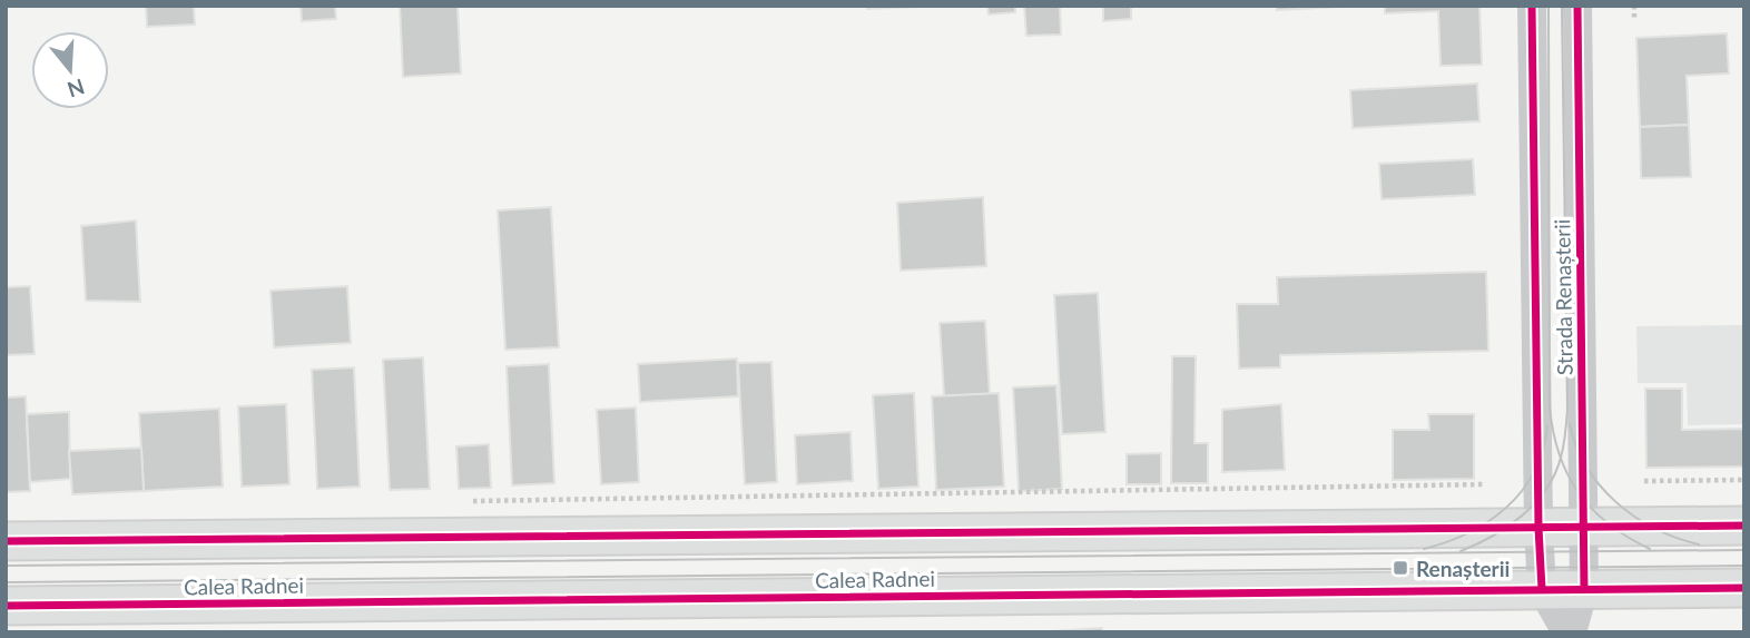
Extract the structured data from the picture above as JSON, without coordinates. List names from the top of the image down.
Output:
{
  "streets": {
    "main road": ["Calea Radnei"],
    "street": ["Strada Renașterii"]
  },
  "crossings": [
    ["Strada Renașterii", "Calea Radnei"]
  ],
  "places": {
    "transit": ["Renașterii"]
  },
  "north": "bottom"
}
